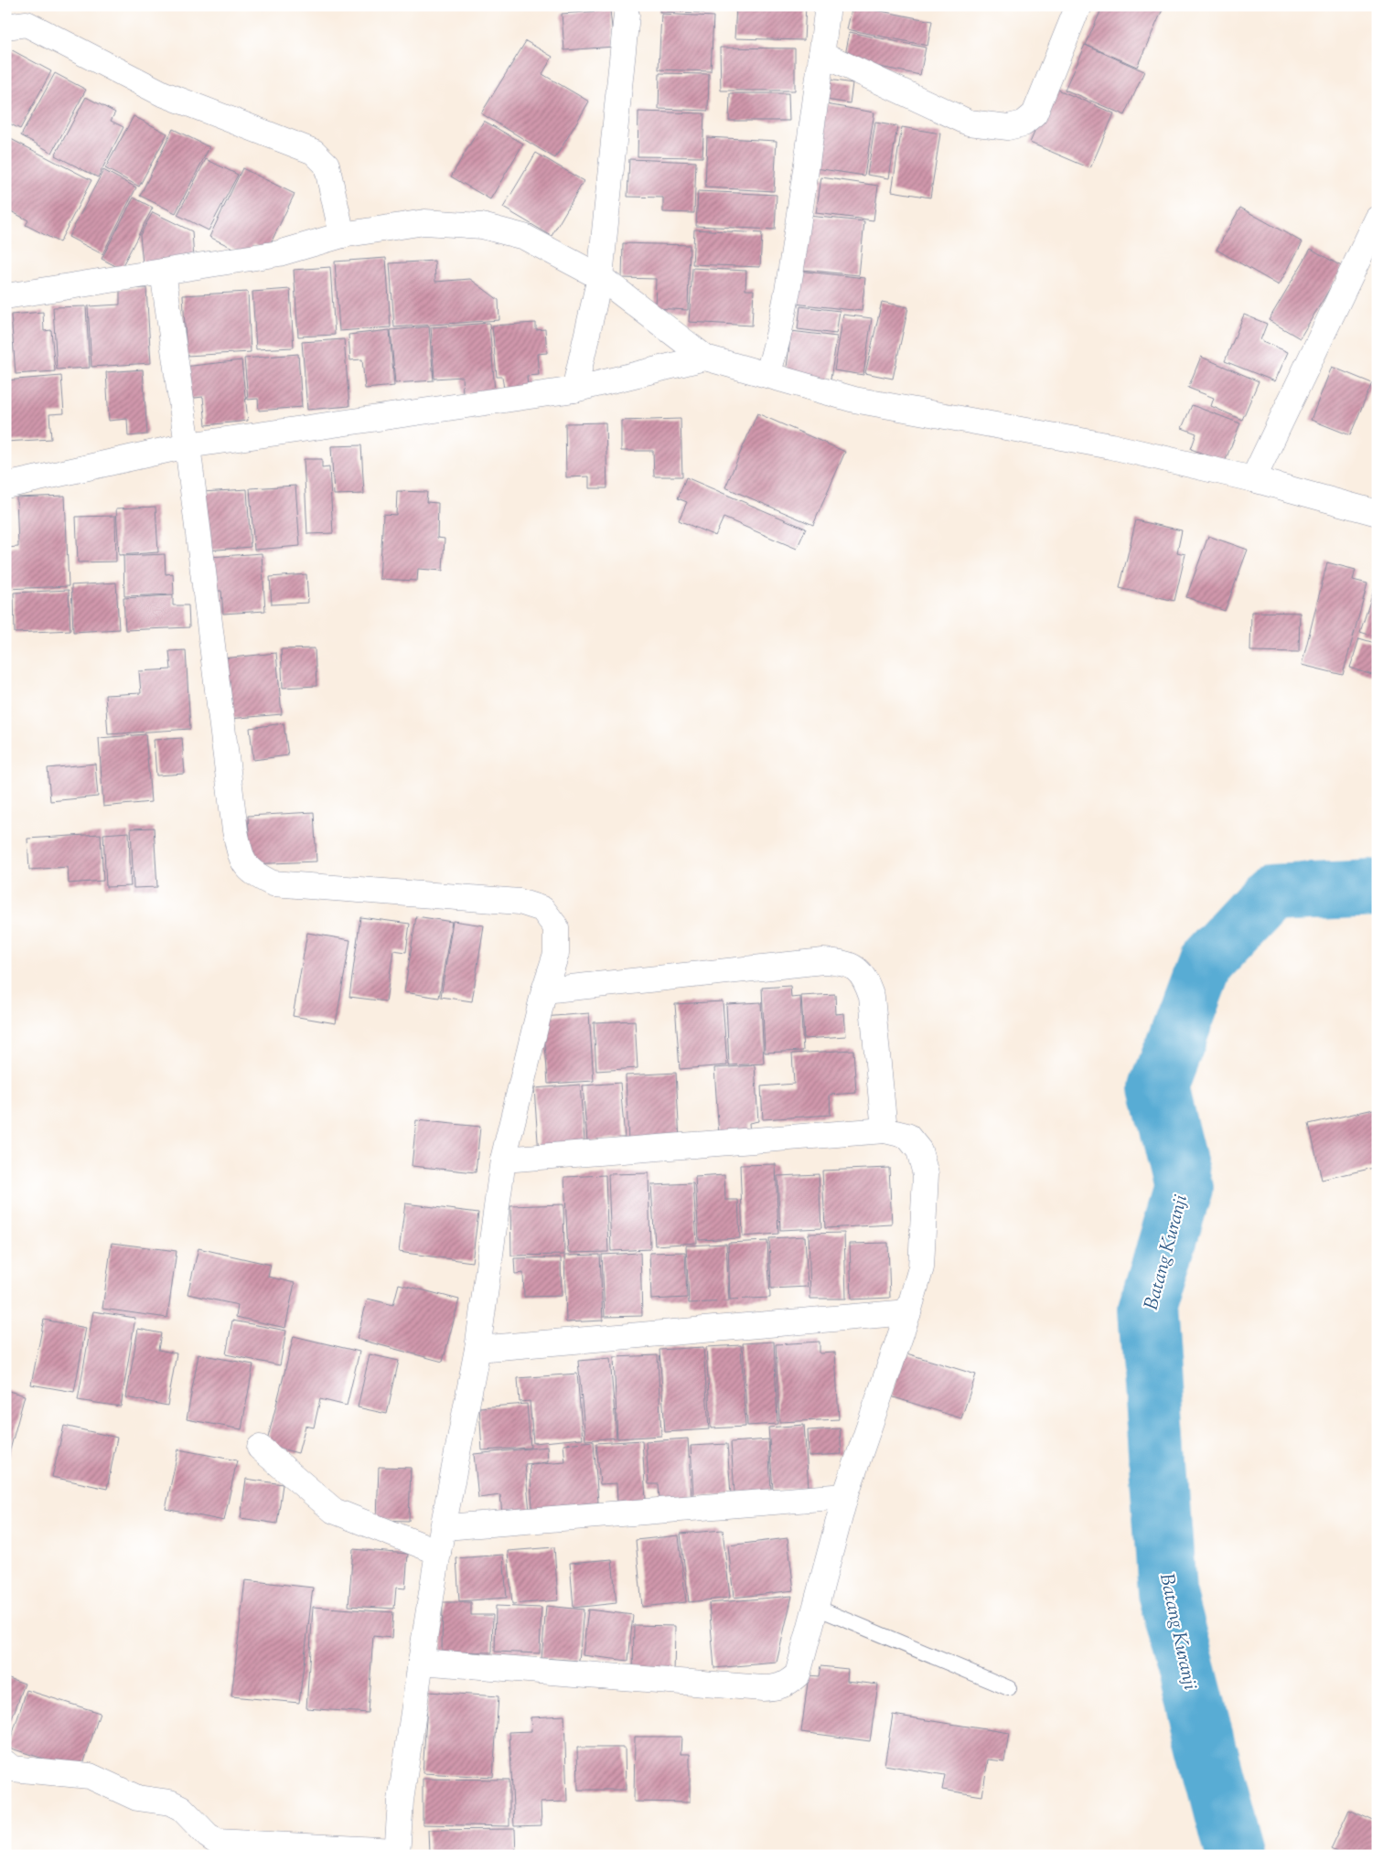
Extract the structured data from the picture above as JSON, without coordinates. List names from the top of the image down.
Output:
{
  "water": ["Batang Kuranji"]
}
